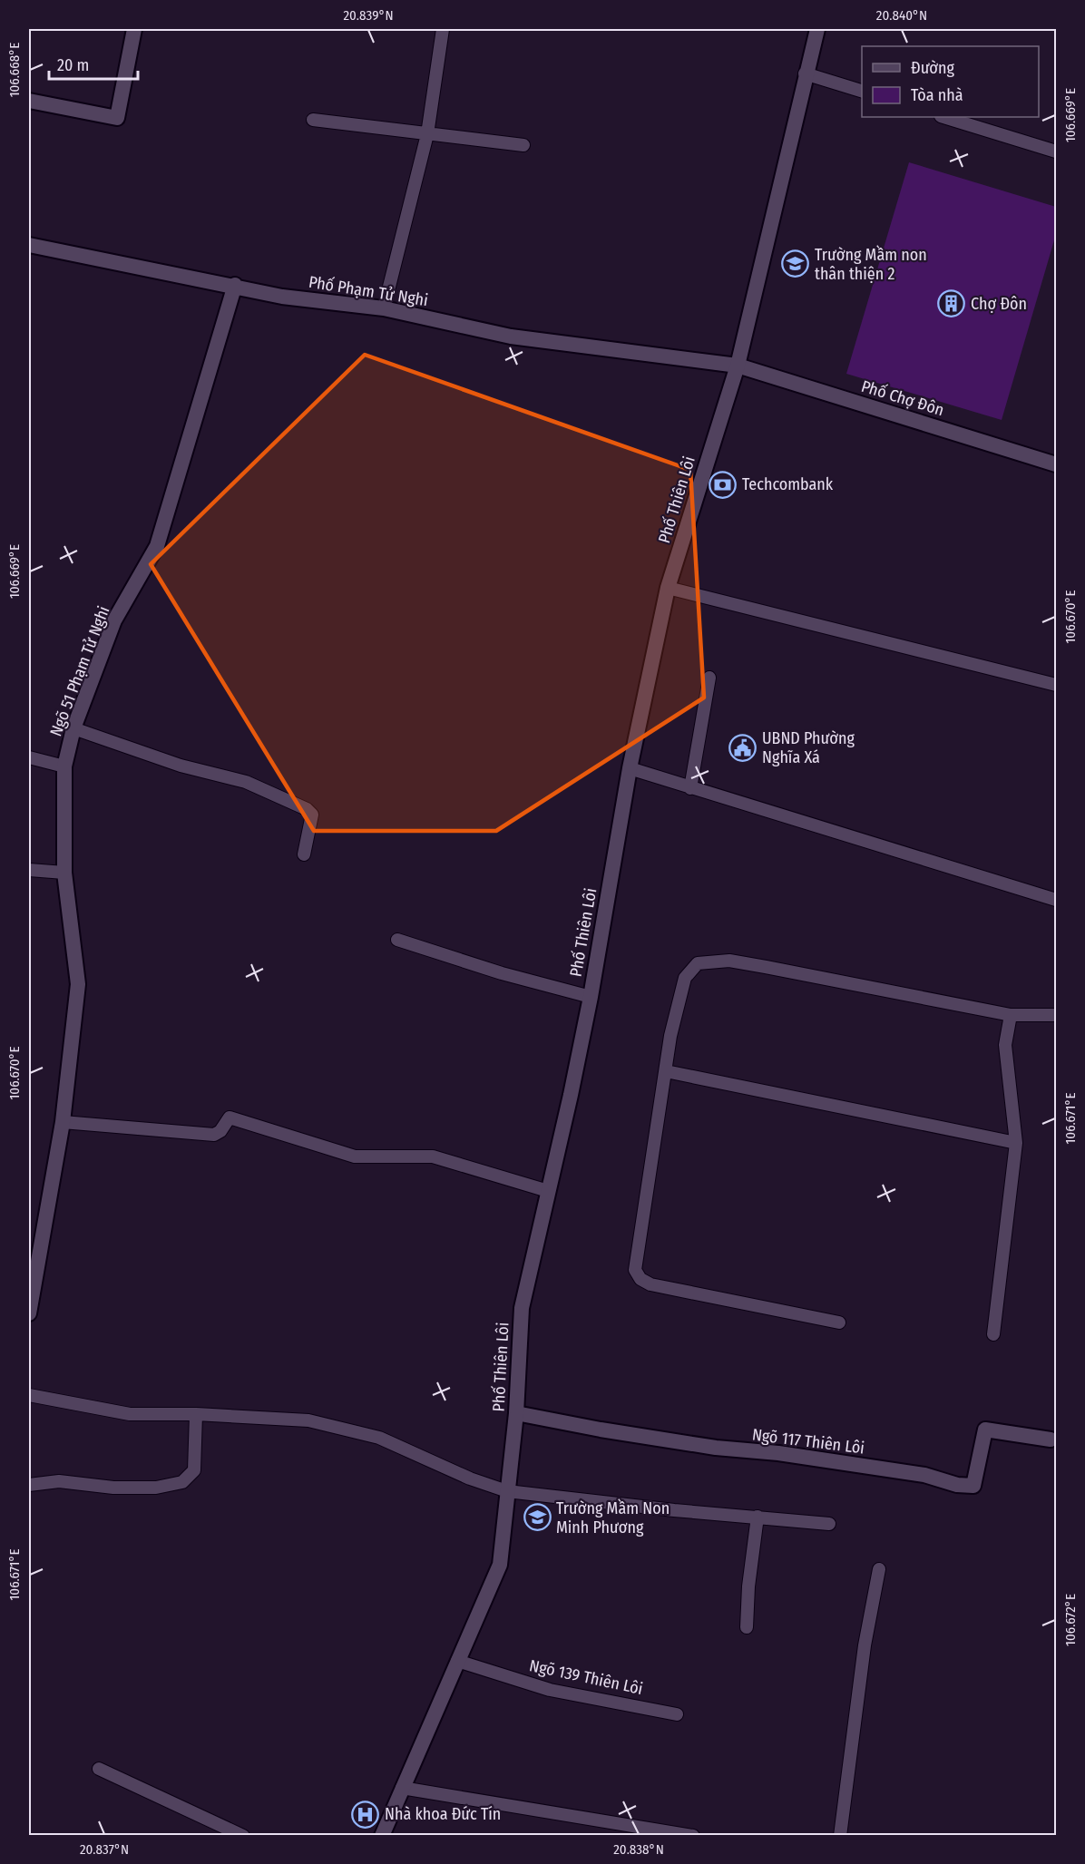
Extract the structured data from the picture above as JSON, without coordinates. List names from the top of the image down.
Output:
{
  "streets": {
    "street": [
      "Phố Phạm Tử Nghi",
      "Phố Chợ Đôn",
      "Phố Thiên Lôi",
      "Ngõ 51 Phạm Tử Nghi",
      "Ngõ 117 Thiên Lôi"
    ],
    "lane": ["Ngõ 139 Thiên Lôi"]
  },
  "crossings": [
    ["Phố Phạm Tử Nghi", "Phố Chợ Đôn"],
    ["Phố Phạm Tử Nghi", "Phố Thiên Lôi"],
    ["Phố Phạm Tử Nghi", "Ngõ 51 Phạm Tử Nghi"],
    ["Phố Chợ Đôn", "Phố Thiên Lôi"],
    ["Phố Thiên Lôi", "Ngõ 117 Thiên Lôi"],
    ["Phố Thiên Lôi", "Ngõ 139 Thiên Lôi"]
  ],
  "places": {
    "school or university": ["Trường Mầm non thân thiện 2", "Trường Mầm Non Minh Phương"],
    "building": ["Chợ Đôn"],
    "bank": ["Techcombank"],
    "public building": ["UBND Phường Nghĩa Xá"],
    "hospital": ["Nhà khoa Đức Tín"]
  },
  "legend": ["Đường", "Tòa nhà"],
  "scale_bar": "20 m",
  "coordinates": [
    "20.839°N",
    "20.840°N",
    "106.668°E",
    "106.669°E",
    "106.670°E",
    "106.671°E",
    "106.672°E",
    "20.837°N",
    "20.838°N"
  ]
}
